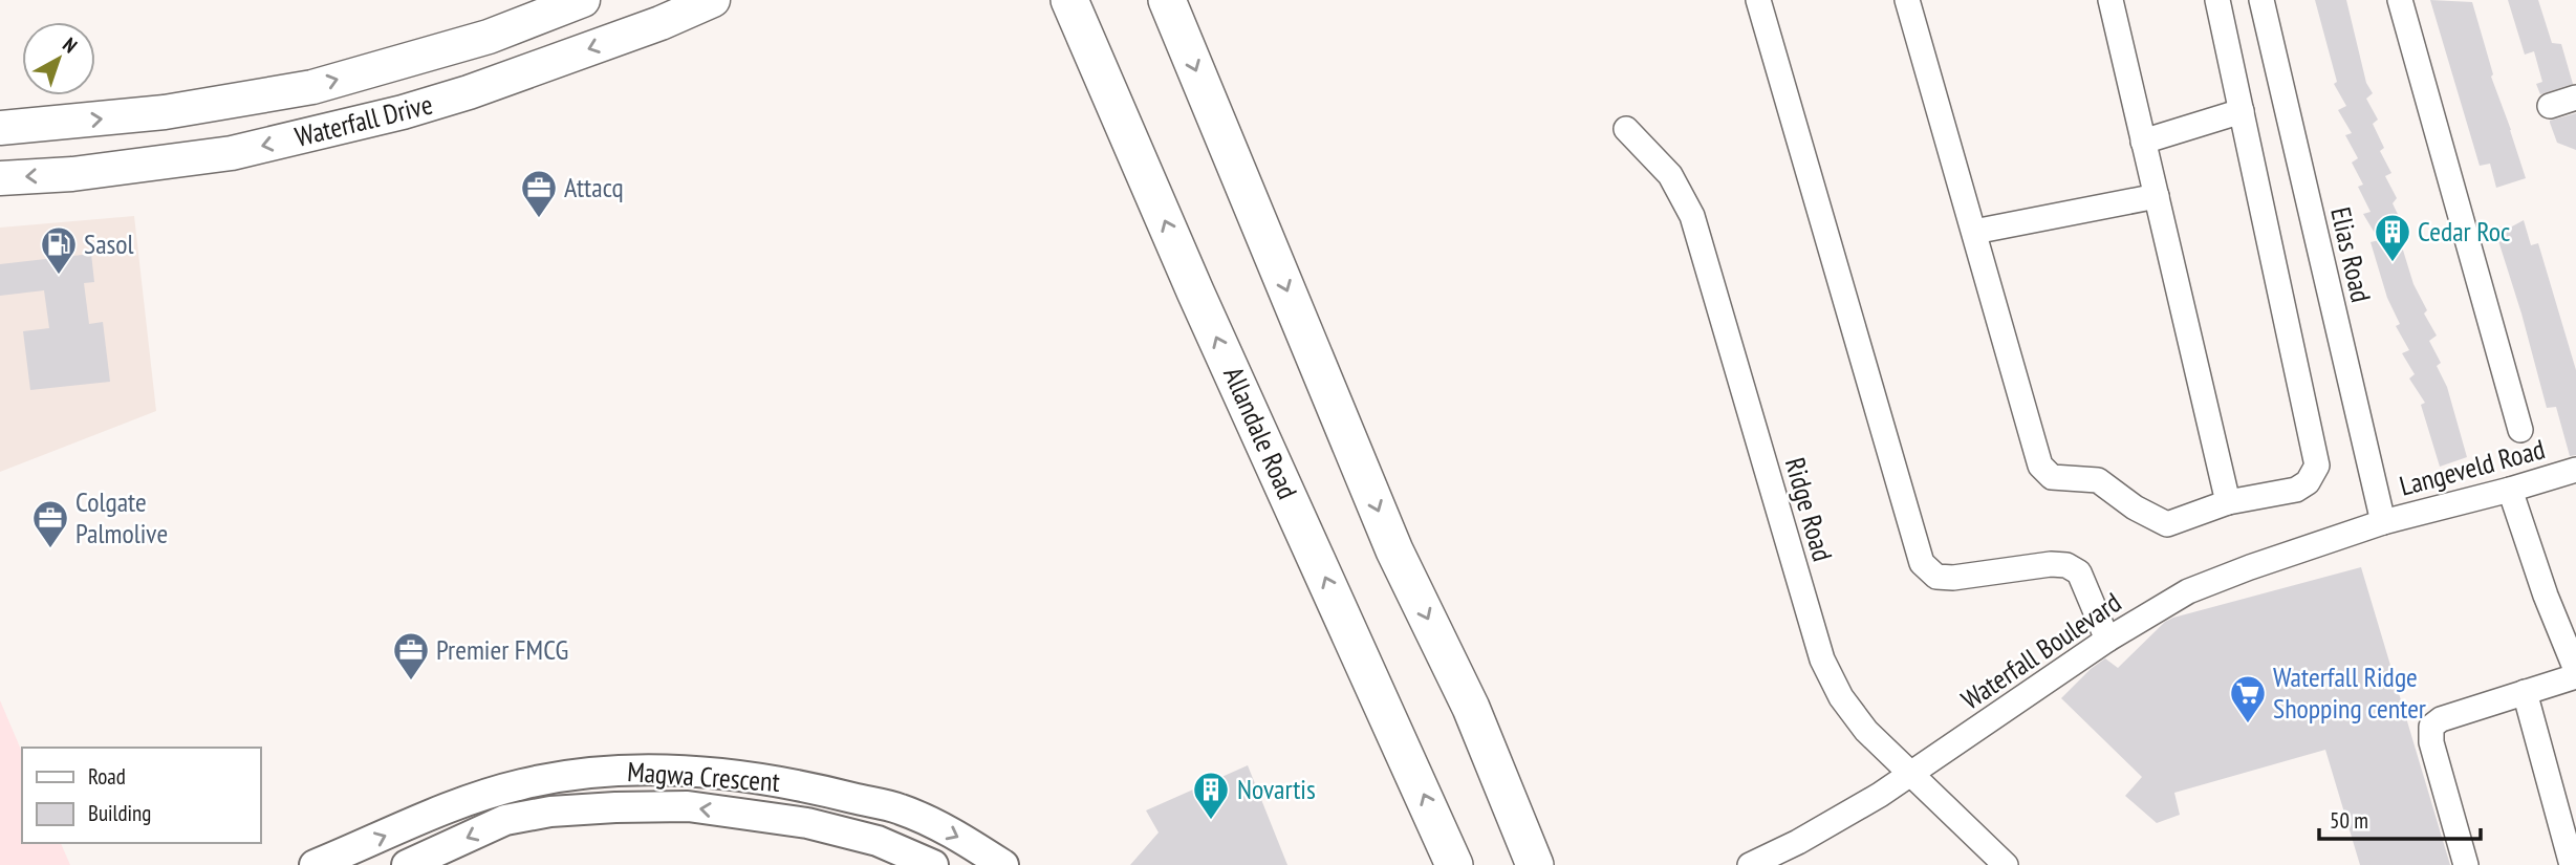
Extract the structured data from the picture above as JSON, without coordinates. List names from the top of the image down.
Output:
{
  "streets": {
    "main road": ["Waterfall Drive", "Allandale Road"],
    "street": [
      "Elias Road",
      "Langeveld Road",
      "Ridge Road",
      "Waterfall Boulevard",
      "Magwa Crescent"
    ]
  },
  "crossings": [
    ["Elias Road", "Langeveld Road"],
    ["Elias Road", "Waterfall Boulevard"],
    ["Langeveld Road", "Waterfall Boulevard"],
    ["Ridge Road", "Waterfall Boulevard"]
  ],
  "places": {
    "office": ["Attacq", "Colgate Palmolive", "Premier FMCG"],
    "building": ["Cedar Roc", "Novartis"],
    "fuel station": ["Sasol"],
    "supermarket": ["Waterfall Ridge Shopping center"]
  },
  "legend": ["Road", "Building"],
  "scale_bar": "50 m",
  "north": "top right"
}
